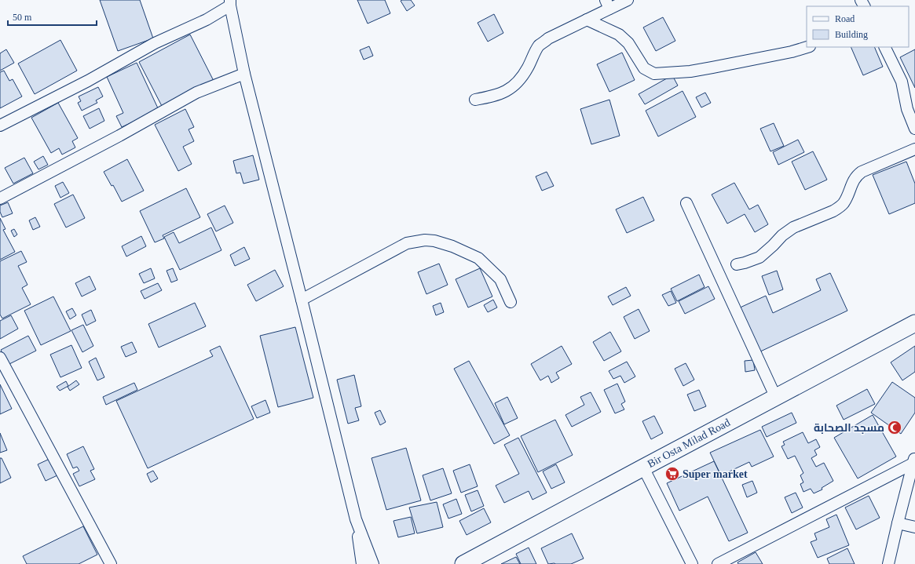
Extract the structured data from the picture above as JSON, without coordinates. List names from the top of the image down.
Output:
{
  "streets": {
    "main road": ["Bir Osta Milad Road"]
  },
  "places": {
    "mosque": ["مسجد الصحابة"],
    "supermarket": ["Super market"]
  },
  "legend": ["Road", "Building"],
  "scale_bar": "50 m"
}
